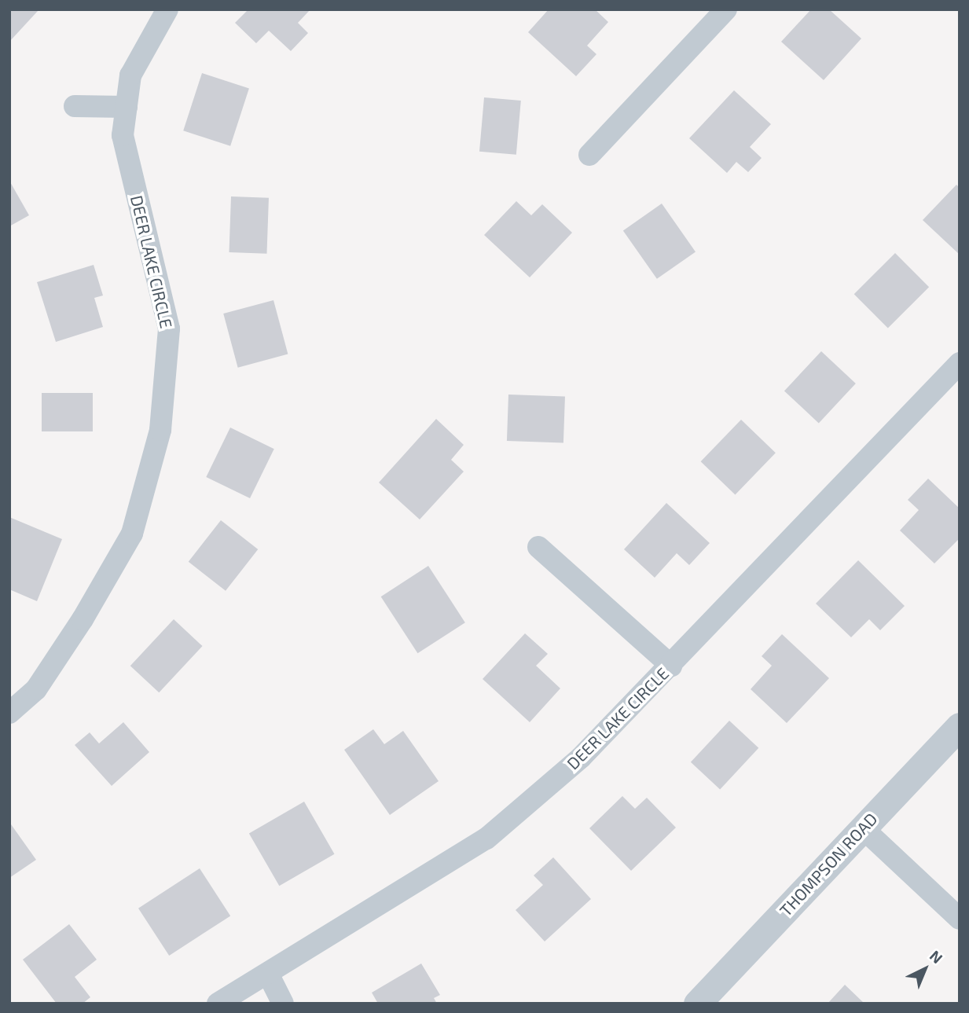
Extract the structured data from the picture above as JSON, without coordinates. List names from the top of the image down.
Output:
{
  "streets": {
    "street": ["DEER LAKE CIRCLE", "THOMPSON ROAD"]
  },
  "north": "top right"
}
